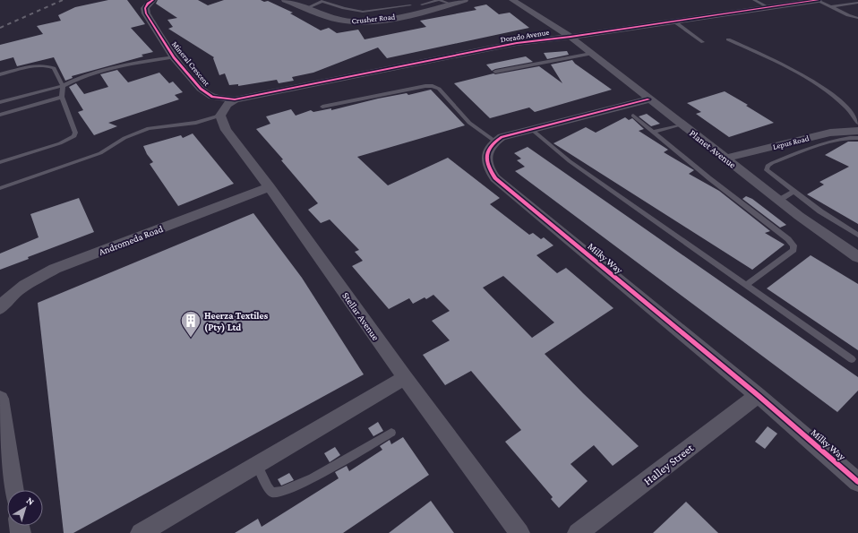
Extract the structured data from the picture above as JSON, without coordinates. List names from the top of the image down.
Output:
{
  "streets": {
    "street": [
      "Crusher Road",
      "Dorado Avenue",
      "Mineral Crescent",
      "Lepus Road",
      "Planet Avenue",
      "Andromeda Road",
      "Milky Way",
      "Stellar Avenue",
      "Halley Street"
    ]
  },
  "crossings": [
    ["Dorado Avenue", "Mineral Crescent"],
    ["Dorado Avenue", "Planet Avenue"],
    ["Lepus Road", "Planet Avenue"],
    ["Andromeda Road", "Stellar Avenue"],
    ["Milky Way", "Halley Street"]
  ],
  "places": {
    "building": ["Heerza Textiles (Pty) Ltd"]
  },
  "north": "top right"
}
